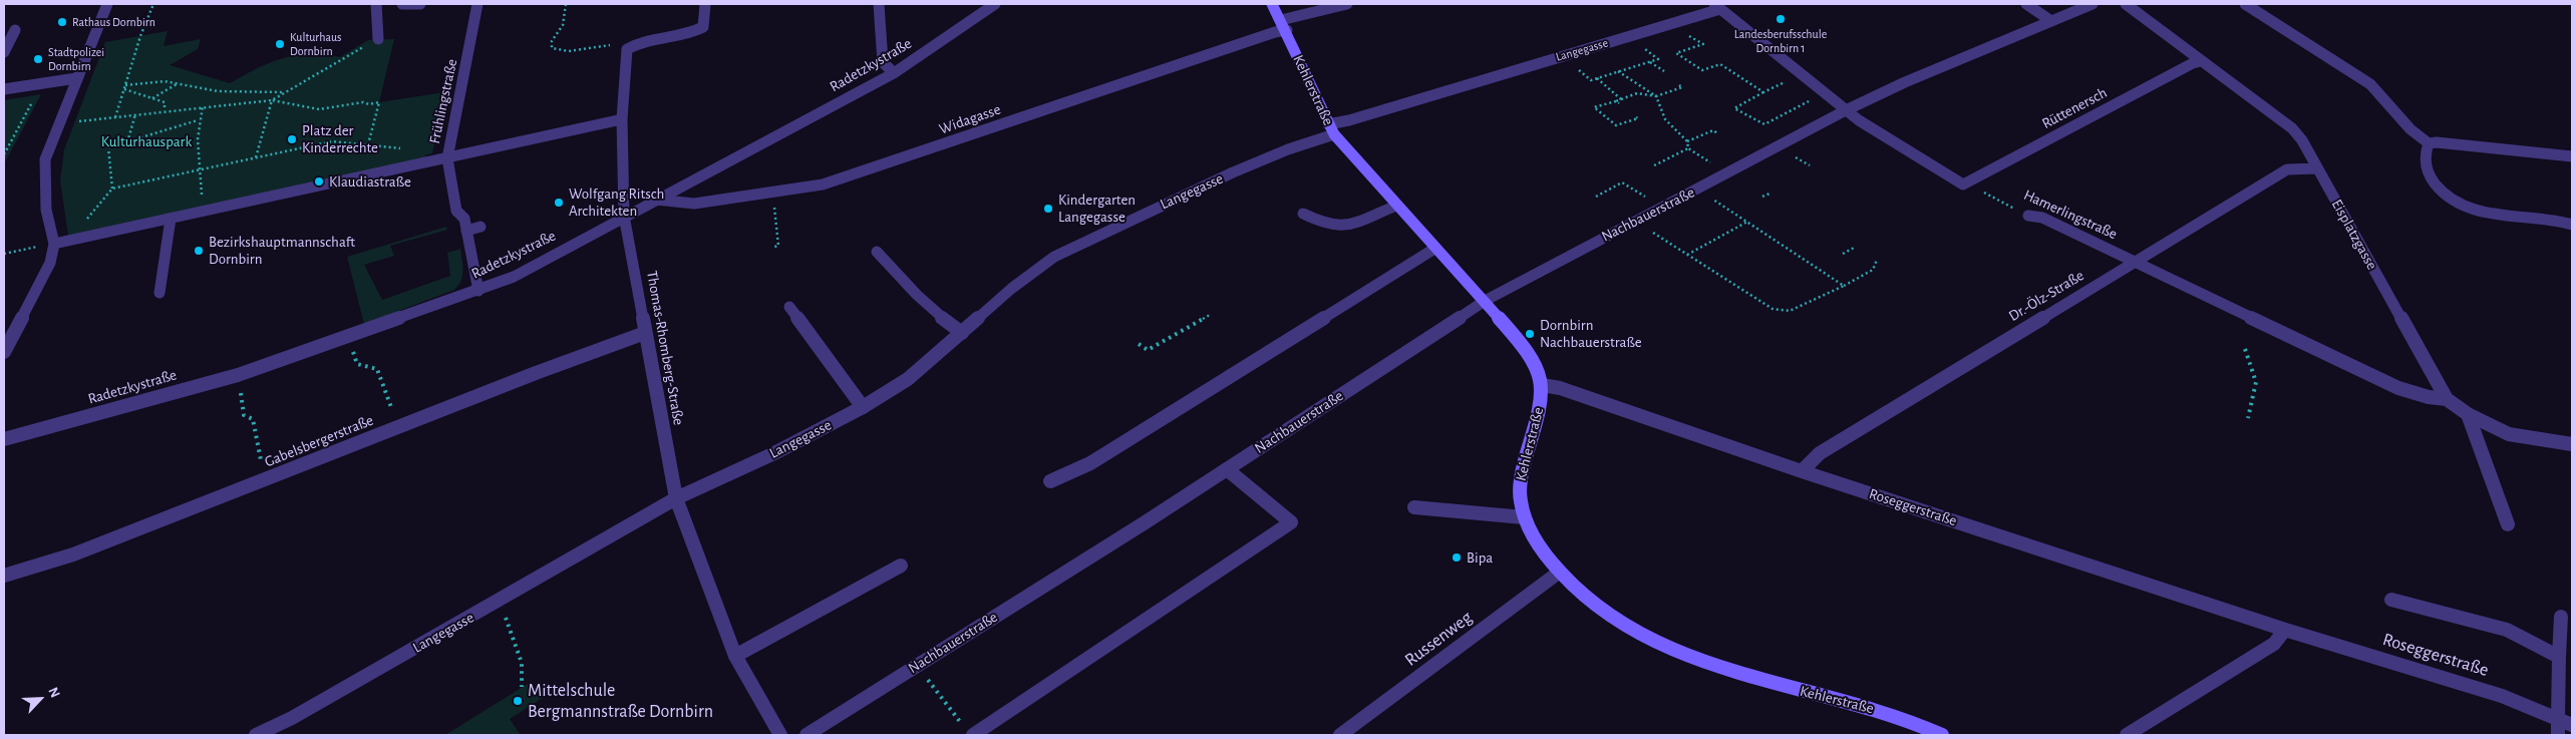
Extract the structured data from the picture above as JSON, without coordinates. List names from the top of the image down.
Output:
{
  "streets": {
    "street": [
      "Langegasse",
      "Radetzkystraße",
      "Kehlerstraße",
      "Frühlingstraße",
      "Rüttenersch",
      "Widagasse",
      "Nachbauerstraße",
      "Hamerlingstraße",
      "Eisplatzgasse",
      "Dr.-Ölz-Straße",
      "Thomas-Rhomberg-Straße",
      "Gabelsbergerstraße",
      "Roseggerstraße",
      "Russenweg"
    ]
  },
  "crossings": [
    ["Langegasse", "Kehlerstraße"],
    ["Langegasse", "Thomas-Rhomberg-Straße"],
    ["Radetzkystraße", "Frühlingstraße"],
    ["Radetzkystraße", "Widagasse"],
    ["Radetzkystraße", "Thomas-Rhomberg-Straße"],
    ["Kehlerstraße", "Widagasse"],
    ["Kehlerstraße", "Nachbauerstraße"],
    ["Kehlerstraße", "Roseggerstraße"],
    ["Kehlerstraße", "Russenweg"],
    ["Rüttenersch", "Hamerlingstraße"],
    ["Rüttenersch", "Eisplatzgasse"],
    ["Hamerlingstraße", "Eisplatzgasse"],
    ["Hamerlingstraße", "Dr.-Ölz-Straße"],
    ["Eisplatzgasse", "Dr.-Ölz-Straße"],
    ["Dr.-Ölz-Straße", "Roseggerstraße"],
    ["Thomas-Rhomberg-Straße", "Gabelsbergerstraße"]
  ],
  "parks": ["Kulturhauspark"],
  "places": [
    "Landesberufsschule Dornbirn 1",
    "Rathaus Dornbirn",
    "Kulturhaus Dornbirn",
    "Stadtpolizei Dornbirn",
    "Platz der Kinderrechte",
    "Klaudiastraße",
    "Wolfgang Ritsch Architekten",
    "Kindergarten Langegasse",
    "Bezirkshauptmannschaft Dornbirn",
    "Dornbirn Nachbauerstraße",
    "Bipa",
    "Mittelschule Bergmannstraße Dornbirn"
  ],
  "north": "top right"
}
